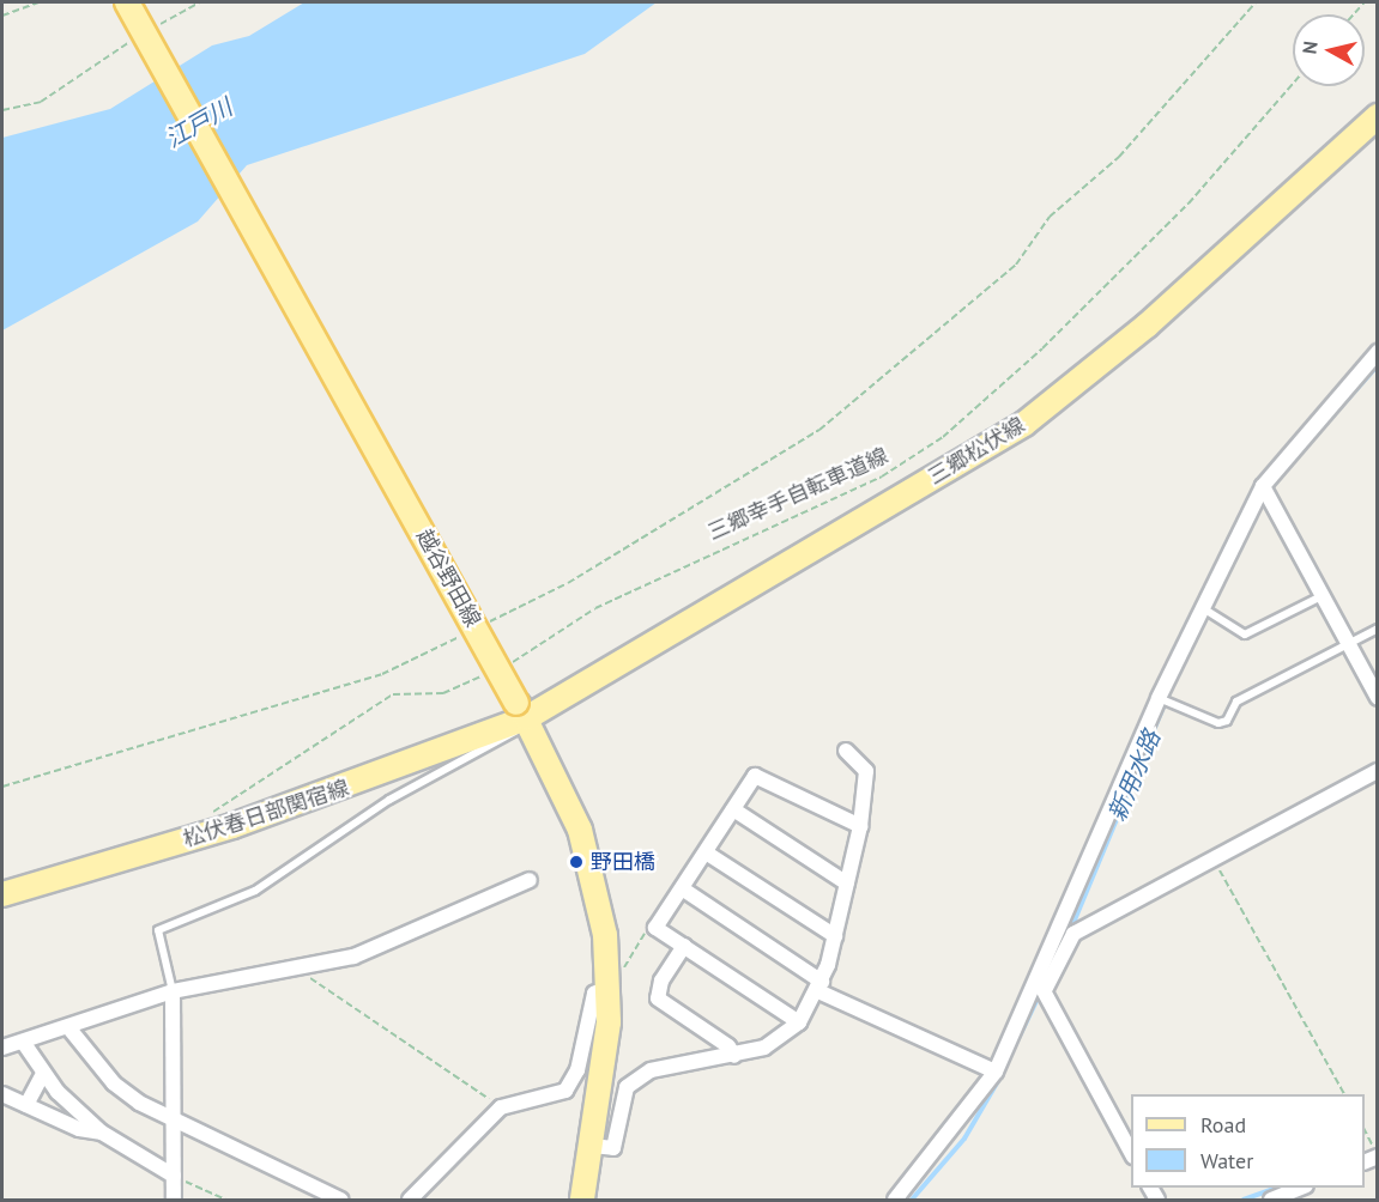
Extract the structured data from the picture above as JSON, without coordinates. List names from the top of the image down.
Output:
{
  "streets": {
    "main road": ["三郷松伏線", "越谷野田線", "松伏春日部関宿線"],
    "path": ["三郷幸手自転車道線"]
  },
  "crossings": [
    ["三郷松伏線", "越谷野田線"],
    ["三郷松伏線", "松伏春日部関宿線"],
    ["越谷野田線", "松伏春日部関宿線"]
  ],
  "water": ["江戸川", "新用水路"],
  "places": ["野田橋"],
  "legend": ["Road", "Water"],
  "north": "left"
}
